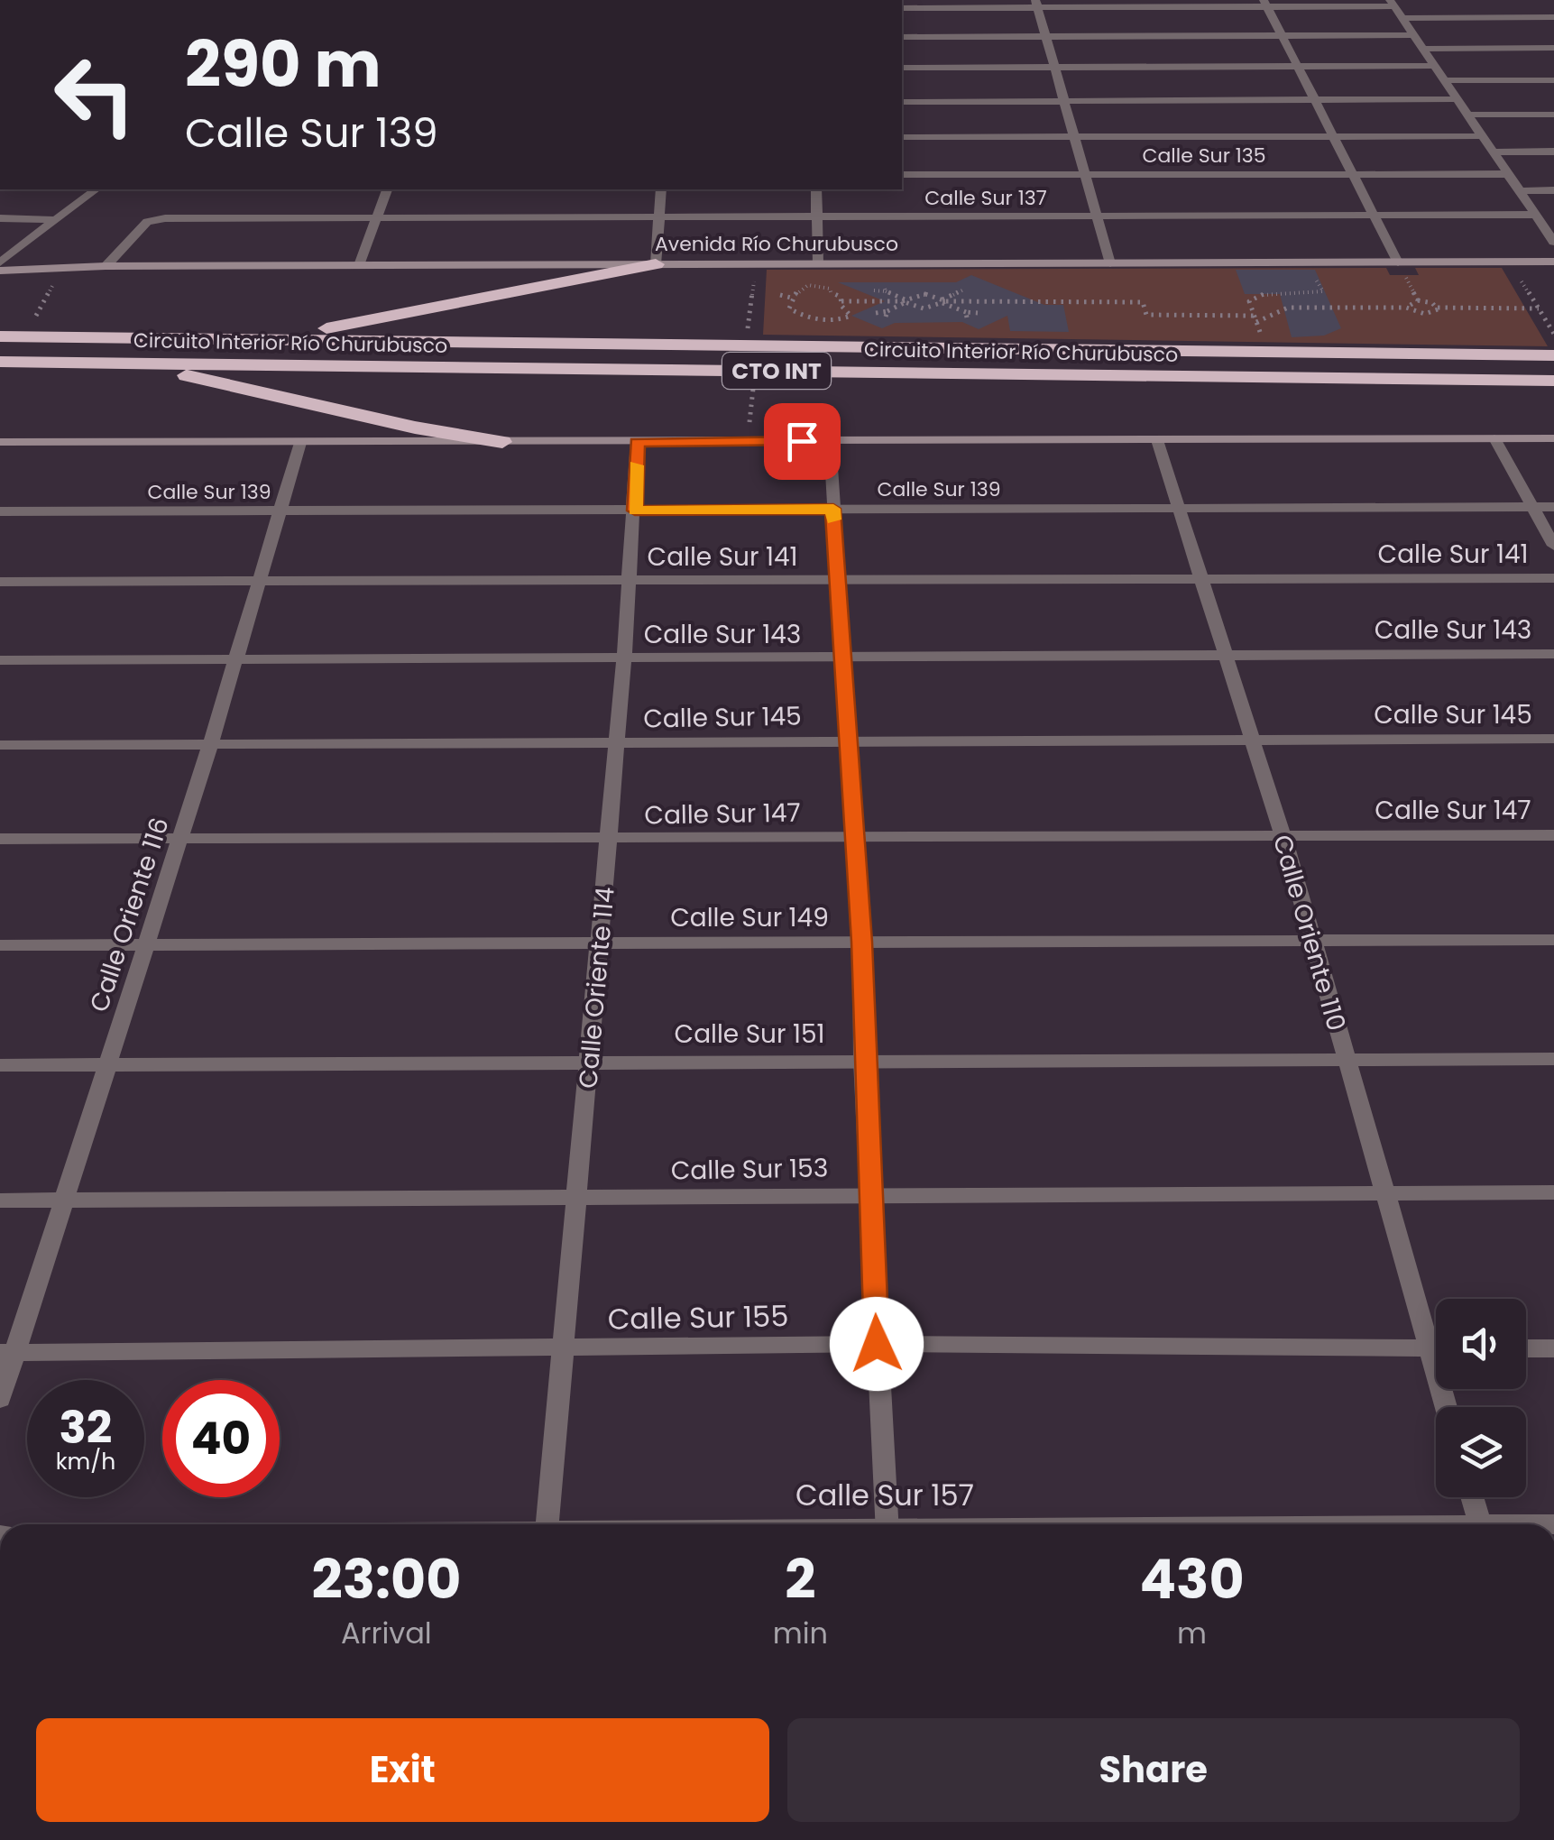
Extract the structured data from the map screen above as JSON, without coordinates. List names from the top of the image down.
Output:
{
  "streets": {
    "highway": ["Circuito Interior Río Churubusco", "CTO INT"],
    "main road": ["Avenida Río Churubusco"],
    "street": [
      "Calle Sur 135",
      "Calle Sur 137",
      "Calle Sur 139",
      "Calle Sur 141",
      "Calle Sur 143",
      "Calle Sur 145",
      "Calle Sur 147",
      "Calle Oriente 116",
      "Calle Sur 149",
      "Calle Oriente 110",
      "Calle Oriente 114",
      "Calle Sur 151",
      "Calle Sur 153",
      "Calle Sur 155"
    ]
  },
  "crossings": [
    ["Calle Sur 137", "Avenida Río Churubusco"],
    ["Calle Sur 139", "Calle Oriente 116"],
    ["Calle Sur 139", "Calle Oriente 110"],
    ["Calle Sur 139", "Calle Oriente 114"],
    ["Calle Sur 141", "Calle Oriente 116"],
    ["Calle Sur 141", "Calle Oriente 110"],
    ["Calle Sur 141", "Calle Oriente 114"],
    ["Calle Sur 143", "Calle Oriente 116"],
    ["Calle Sur 143", "Calle Oriente 110"],
    ["Calle Sur 143", "Calle Oriente 114"],
    ["Calle Sur 145", "Calle Oriente 116"],
    ["Calle Sur 145", "Calle Oriente 110"],
    ["Calle Sur 145", "Calle Oriente 114"],
    ["Calle Sur 147", "Calle Oriente 116"],
    ["Calle Sur 147", "Calle Oriente 110"],
    ["Calle Sur 147", "Calle Oriente 114"],
    ["Calle Oriente 116", "Calle Sur 149"],
    ["Calle Oriente 116", "Calle Sur 151"],
    ["Calle Oriente 116", "Calle Sur 153"],
    ["Calle Oriente 116", "Calle Sur 155"],
    ["Calle Sur 149", "Calle Oriente 110"],
    ["Calle Sur 149", "Calle Oriente 114"],
    ["Calle Oriente 110", "Calle Sur 151"],
    ["Calle Oriente 110", "Calle Sur 153"],
    ["Calle Oriente 110", "Calle Sur 155"],
    ["Calle Oriente 114", "Calle Sur 151"],
    ["Calle Oriente 114", "Calle Sur 153"],
    ["Calle Oriente 114", "Calle Sur 155"]
  ],
  "page": {
    "turn": ["290 m", "Calle Sur 139"],
    "speed": "32 km/h",
    "limit": "40",
    "eta": [
      "23:00",
      "Arrival",
      "2",
      "min",
      "430",
      "m"
    ],
    "buttons": ["Exit", "Share"]
  }
}
